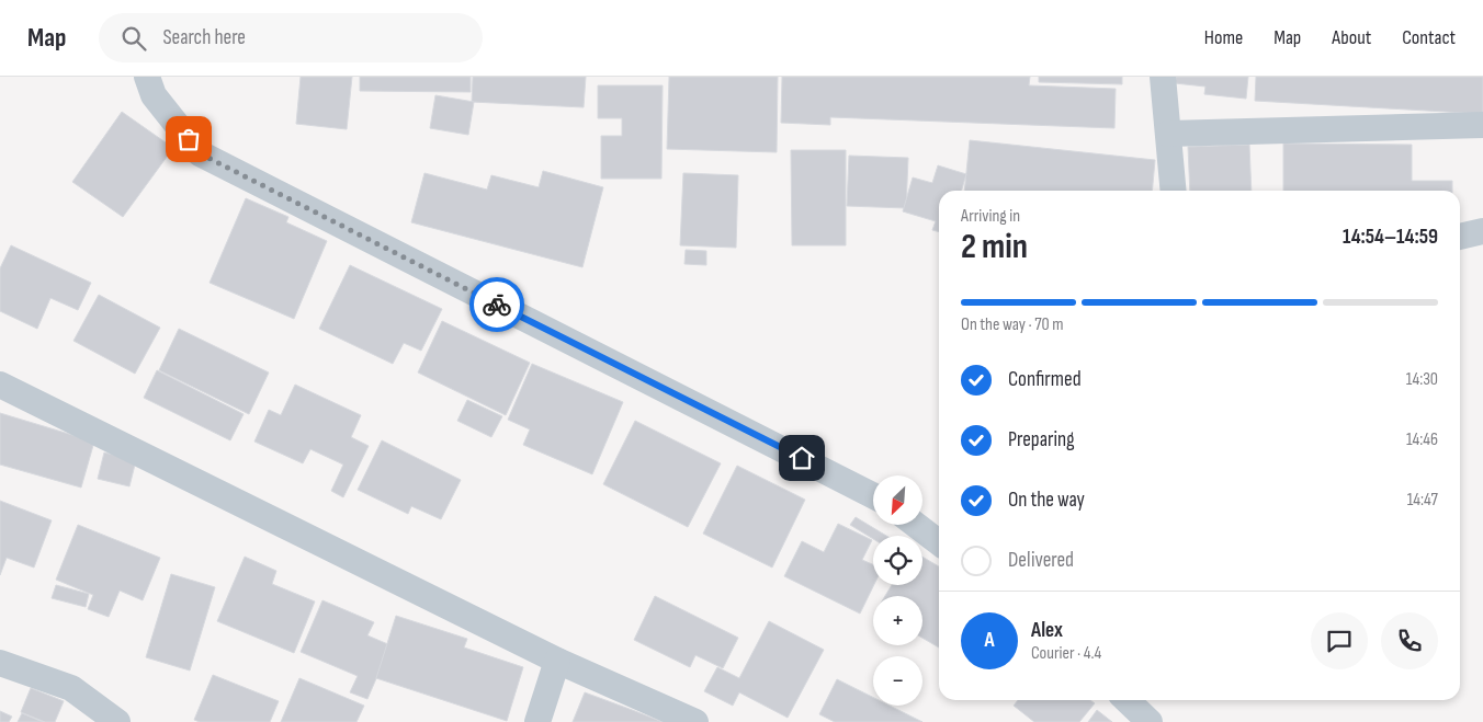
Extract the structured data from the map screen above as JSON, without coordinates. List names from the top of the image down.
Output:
{
  "north": "bottom left",
  "page": {
    "header": "Map",
    "search": "Search here",
    "nav": [
      "Home",
      "Map",
      "About",
      "Contact"
    ],
    "heading": ["2 min", "Arriving in", "14:54–14:59"],
    "panel": ["Alex", "Courier · 4.4"],
    "bar": "On the way · 70 m",
    "list": [
      ["Confirmed", "14:30"],
      ["Preparing", "14:46"],
      ["On the way", "14:47"],
      "Delivered"
    ],
    "map_buttons": ["+", "−"],
    "round": "A"
  }
}
